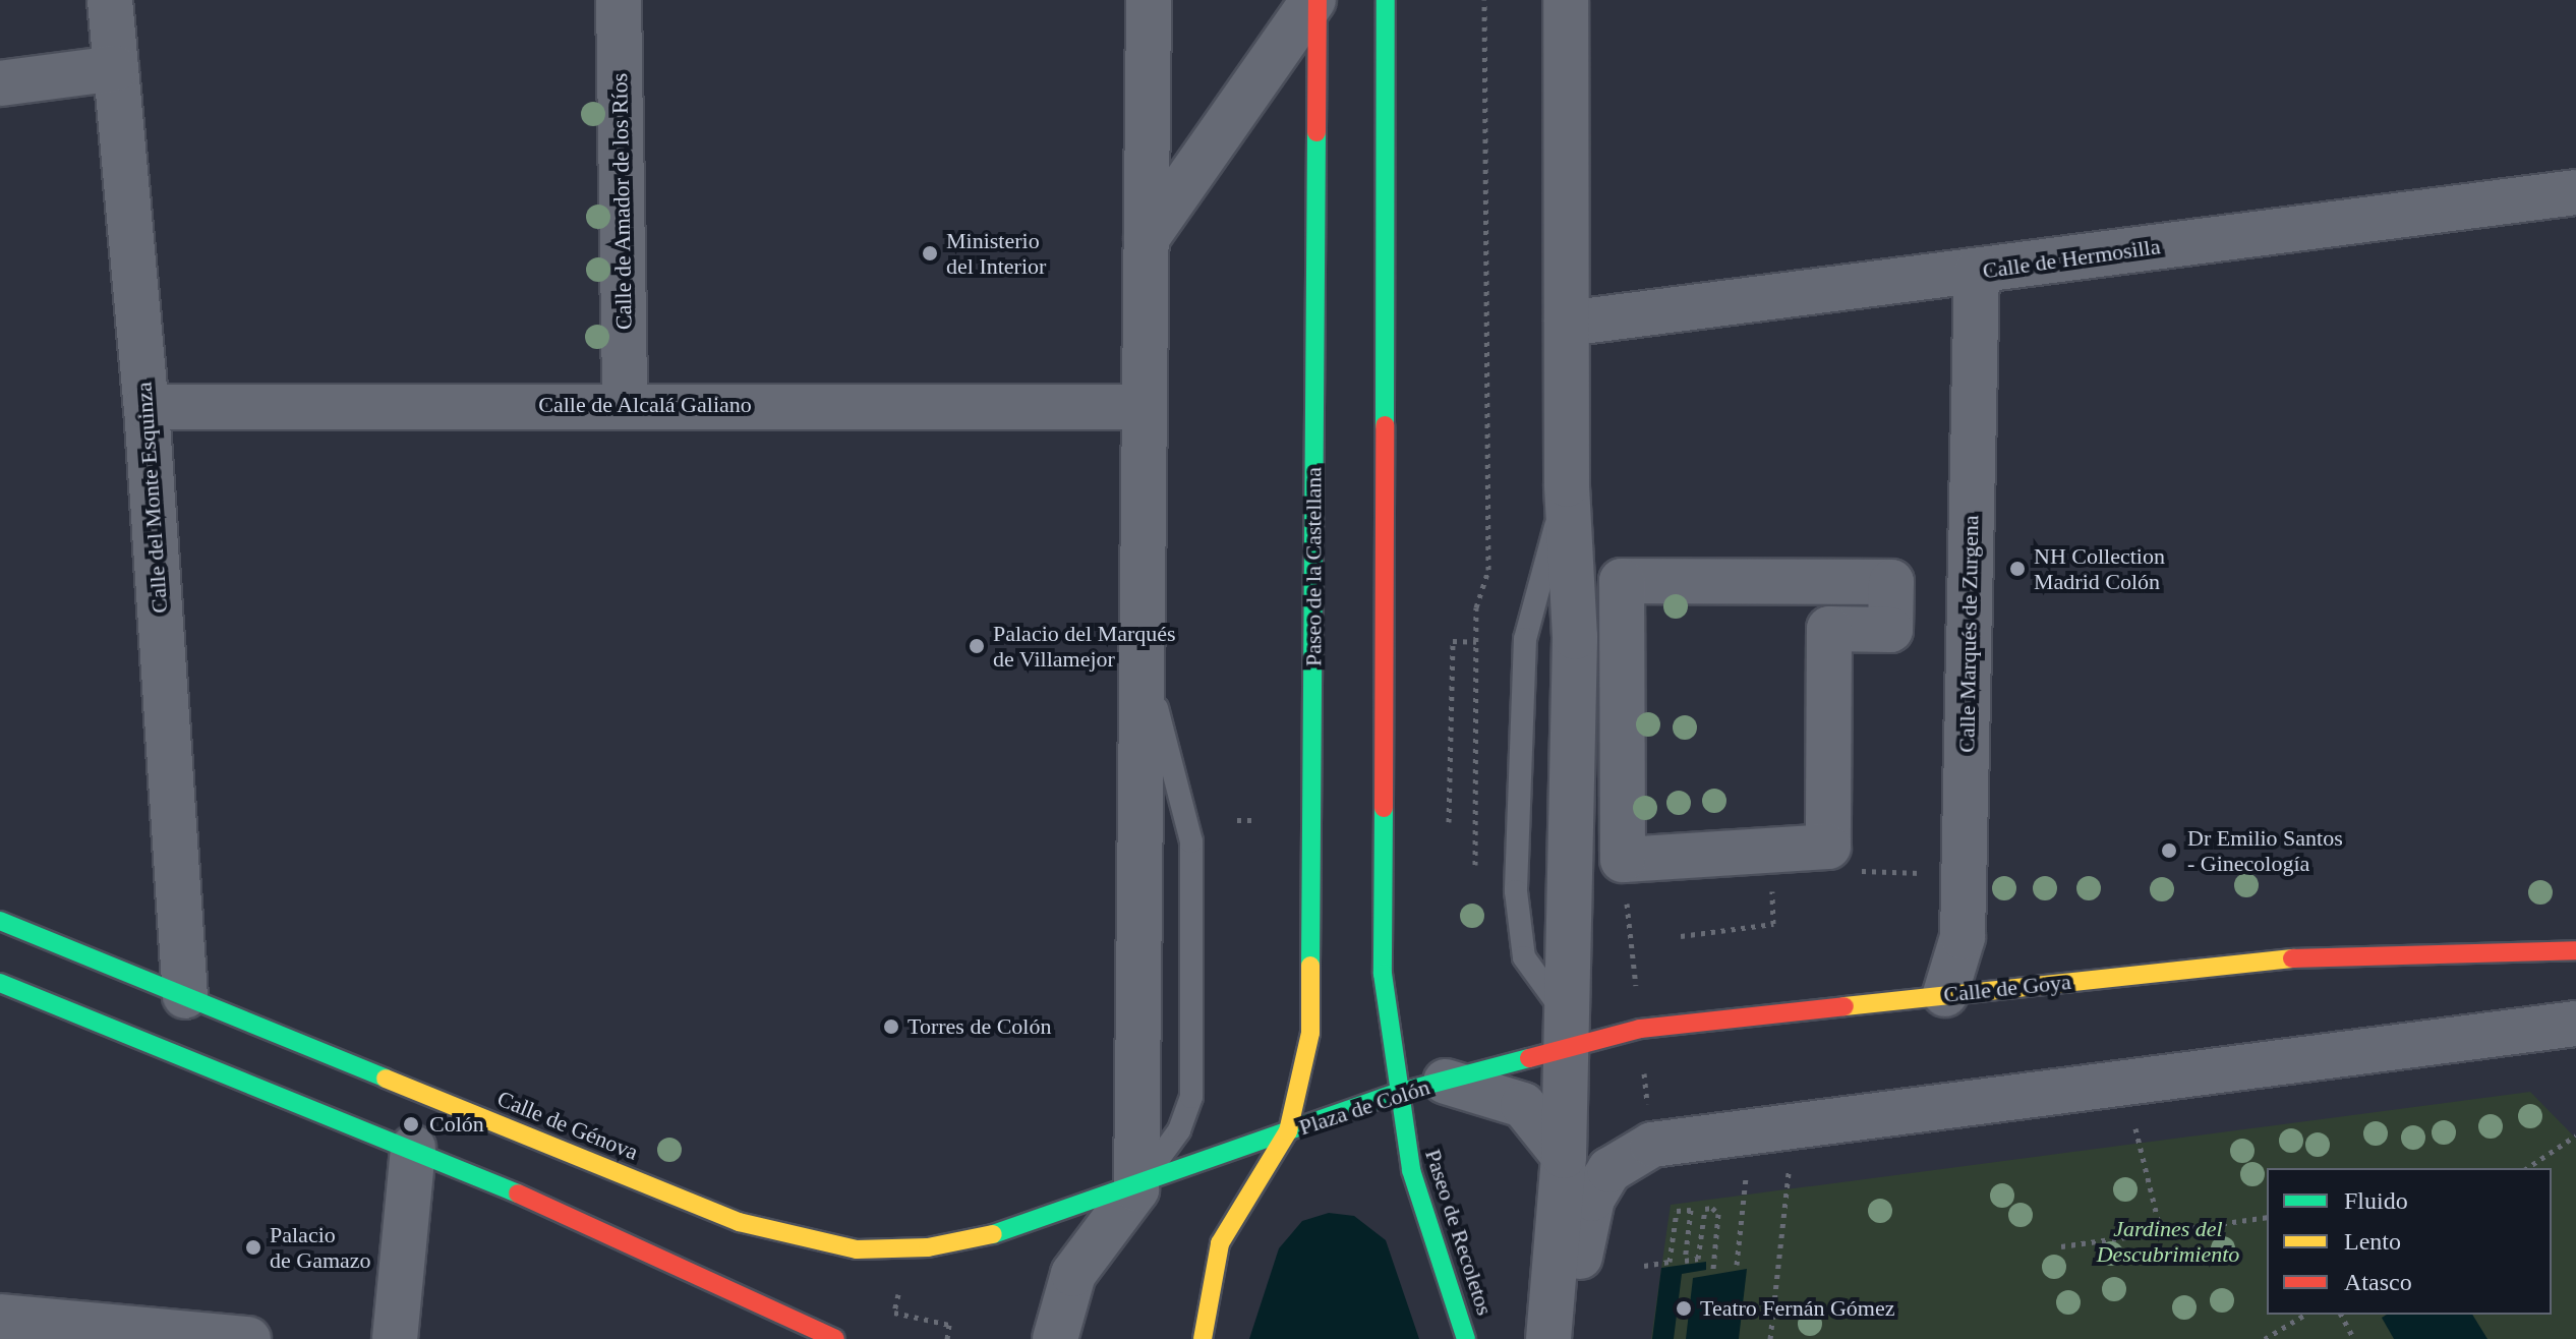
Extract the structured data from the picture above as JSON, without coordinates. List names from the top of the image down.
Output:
{
  "streets": {
    "main road": [
      "Paseo de la Castellana",
      "Calle de Goya",
      "Plaza de Colón",
      "Calle de Génova",
      "Paseo de Recoletos"
    ],
    "street": [
      "Calle de Amador de los Ríos",
      "Calle de Hermosilla",
      "Calle de Alcalá Galiano",
      "Calle del Monte Esquinza",
      "Calle Marqués de Zurgena"
    ]
  },
  "crossings": [
    ["Calle de Amador de los Ríos", "Calle de Alcalá Galiano"],
    ["Calle de Hermosilla", "Calle Marqués de Zurgena"],
    ["Calle de Alcalá Galiano", "Calle del Monte Esquinza"],
    ["Calle del Monte Esquinza", "Calle de Génova"],
    ["Paseo de la Castellana", "Plaza de Colón"],
    ["Calle Marqués de Zurgena", "Calle de Goya"],
    ["Calle de Goya", "Plaza de Colón"],
    ["Plaza de Colón", "Calle de Génova"],
    ["Plaza de Colón", "Paseo de Recoletos"]
  ],
  "parks": ["Jardines del Descubrimiento"],
  "places": [
    "Ministerio del Interior",
    "NH Collection Madrid Colón",
    "Palacio del Marqués de Villamejor",
    "Dr Emilio Santos - Ginecología",
    "Torres de Colón",
    "Colón",
    "Palacio de Gamazo",
    "Teatro Fernán Gómez"
  ],
  "legend": ["Fluido", "Lento", "Atasco"]
}
